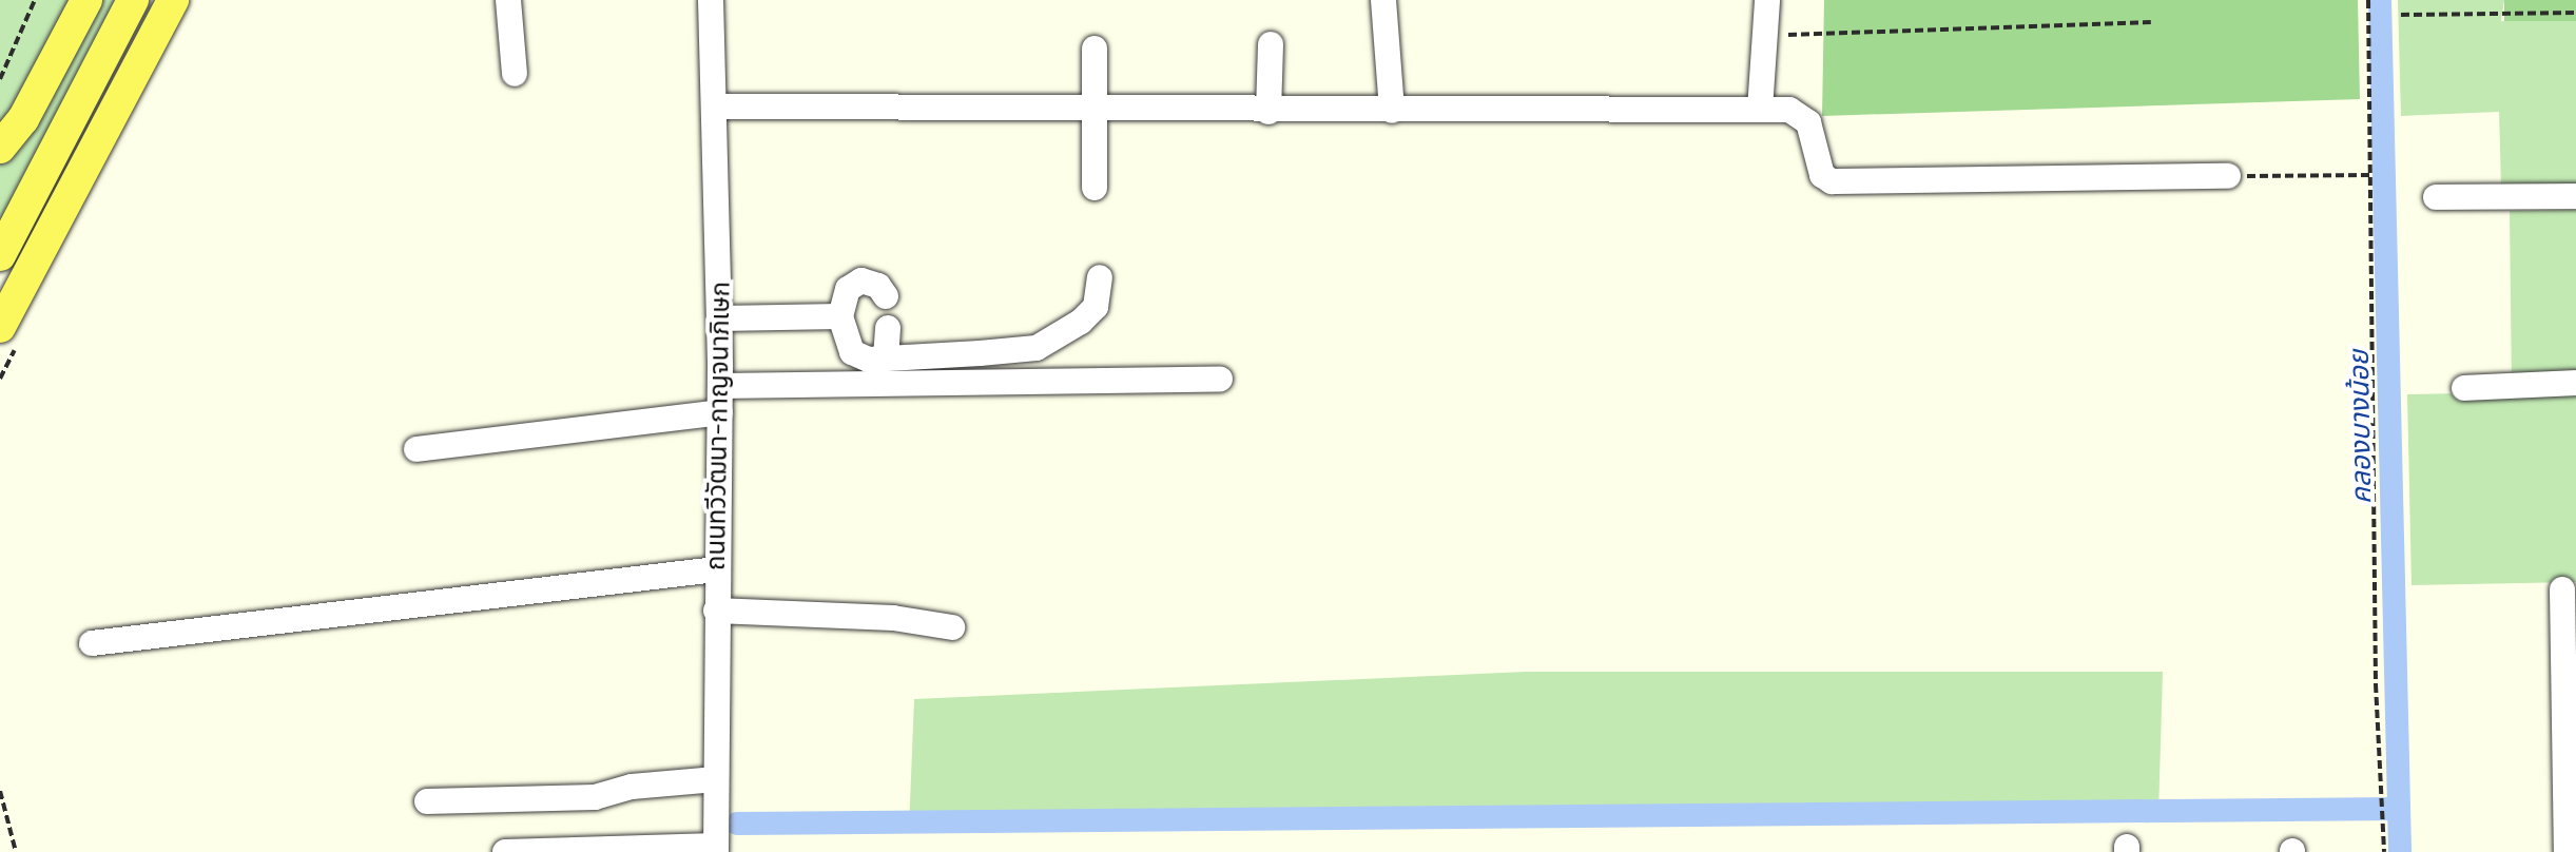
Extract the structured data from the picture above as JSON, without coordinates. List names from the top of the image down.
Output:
{
  "streets": {
    "street": ["ถนนทวีวัฒนา-กาญจนาภิเษก"]
  },
  "water": ["คลองบางน้อย"]
}
